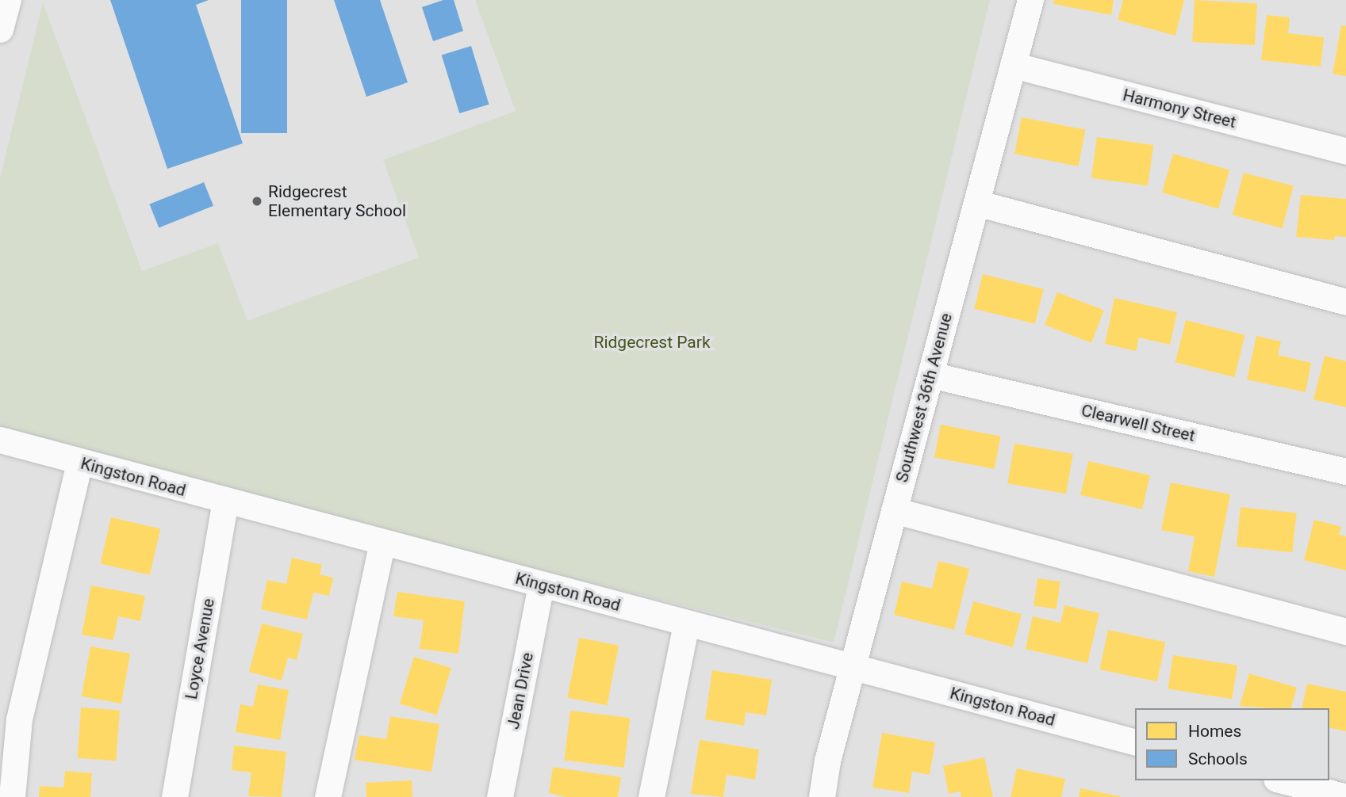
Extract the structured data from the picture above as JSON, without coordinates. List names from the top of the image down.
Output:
{
  "streets": {
    "street": [
      "Harmony Street",
      "Southwest 36th Avenue",
      "Clearwell Street",
      "Kingston Road",
      "Loyce Avenue",
      "Jean Drive"
    ]
  },
  "crossings": [
    ["Harmony Street", "Southwest 36th Avenue"],
    ["Southwest 36th Avenue", "Clearwell Street"],
    ["Southwest 36th Avenue", "Kingston Road"],
    ["Kingston Road", "Loyce Avenue"],
    ["Kingston Road", "Jean Drive"]
  ],
  "parks": ["Ridgecrest Park"],
  "places": ["Ridgecrest Elementary School"],
  "legend": ["Homes", "Schools"]
}
